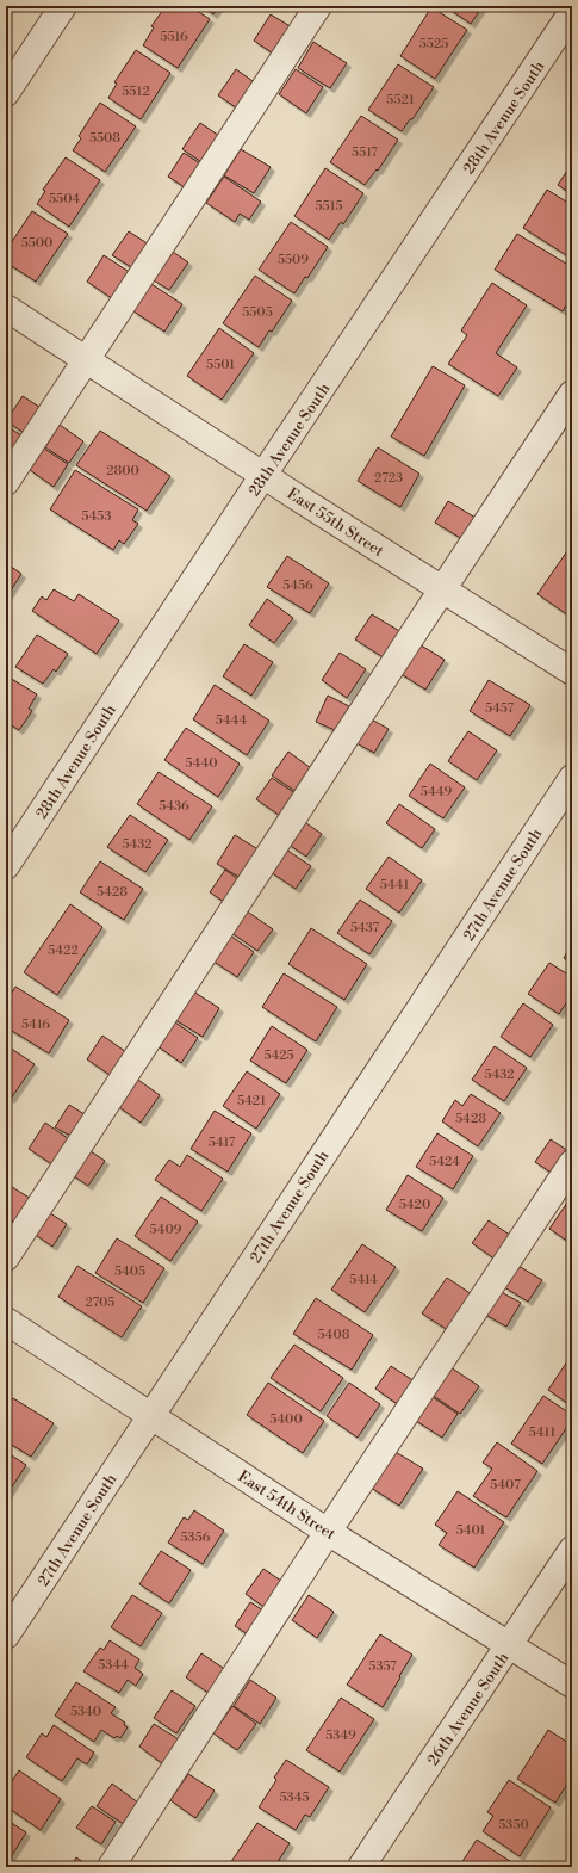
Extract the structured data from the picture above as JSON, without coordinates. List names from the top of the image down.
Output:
{
  "streets": {
    "street": [
      "28th Avenue South",
      "East 55th Street",
      "27th Avenue South",
      "East 54th Street",
      "26th Avenue South"
    ]
  },
  "crossings": [
    ["28th Avenue South", "East 55th Street"],
    ["27th Avenue South", "East 54th Street"],
    ["East 54th Street", "26th Avenue South"]
  ],
  "house_numbers": [
    "5516",
    "5525",
    "5512",
    "5521",
    "5508",
    "5517",
    "5504",
    "5515",
    "5500",
    "5509",
    "5505",
    "5501",
    "2800",
    "2723",
    "5453",
    "5456",
    "5457",
    "5444",
    "5440",
    "5449",
    "5436",
    "5432",
    "5441",
    "5428",
    "5437",
    "5422",
    "5416",
    "5425",
    "5432",
    "5421",
    "5428",
    "5417",
    "5424",
    "5420",
    "5409",
    "5405",
    "5414",
    "2705",
    "5408",
    "5400",
    "5411",
    "5407",
    "5401",
    "5356",
    "5344",
    "5357",
    "5340",
    "5349",
    "5345",
    "5350"
  ]
}
